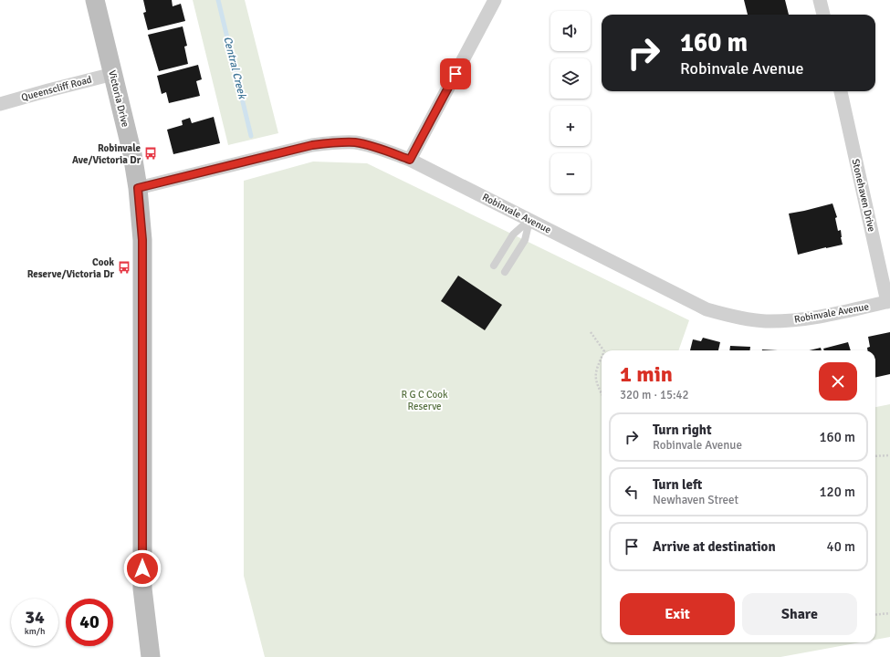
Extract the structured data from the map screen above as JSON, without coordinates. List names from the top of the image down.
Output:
{
  "streets": {
    "street": [
      "Queenscliff Road",
      "Victoria Drive",
      "Stonehaven Drive",
      "Robinvale Avenue"
    ]
  },
  "crossings": [
    ["Queenscliff Road", "Victoria Drive"],
    ["Victoria Drive", "Robinvale Avenue"],
    ["Stonehaven Drive", "Robinvale Avenue"]
  ],
  "water": ["Central Creek"],
  "parks": ["R G C Cook Reserve"],
  "places": {
    "bus stop": ["Robinvale Ave/Victoria Dr", "Cook Reserve/Victoria Dr"]
  },
  "page": {
    "map_buttons": ["+", "−"],
    "turn": ["160 m", "Robinvale Avenue"],
    "heading": ["1 min", "320 m · 15:42"],
    "list": [
      {
        "name": "Turn right",
        "note": "Robinvale Avenue",
        "value": "160 m"
      },
      {
        "name": "Turn left",
        "note": "Newhaven Street",
        "value": "120 m"
      },
      {
        "name": "Arrive at destination",
        "value": "40 m"
      }
    ],
    "buttons": ["Exit", "Share"],
    "speed": "34 km/h",
    "limit": "40"
  }
}
